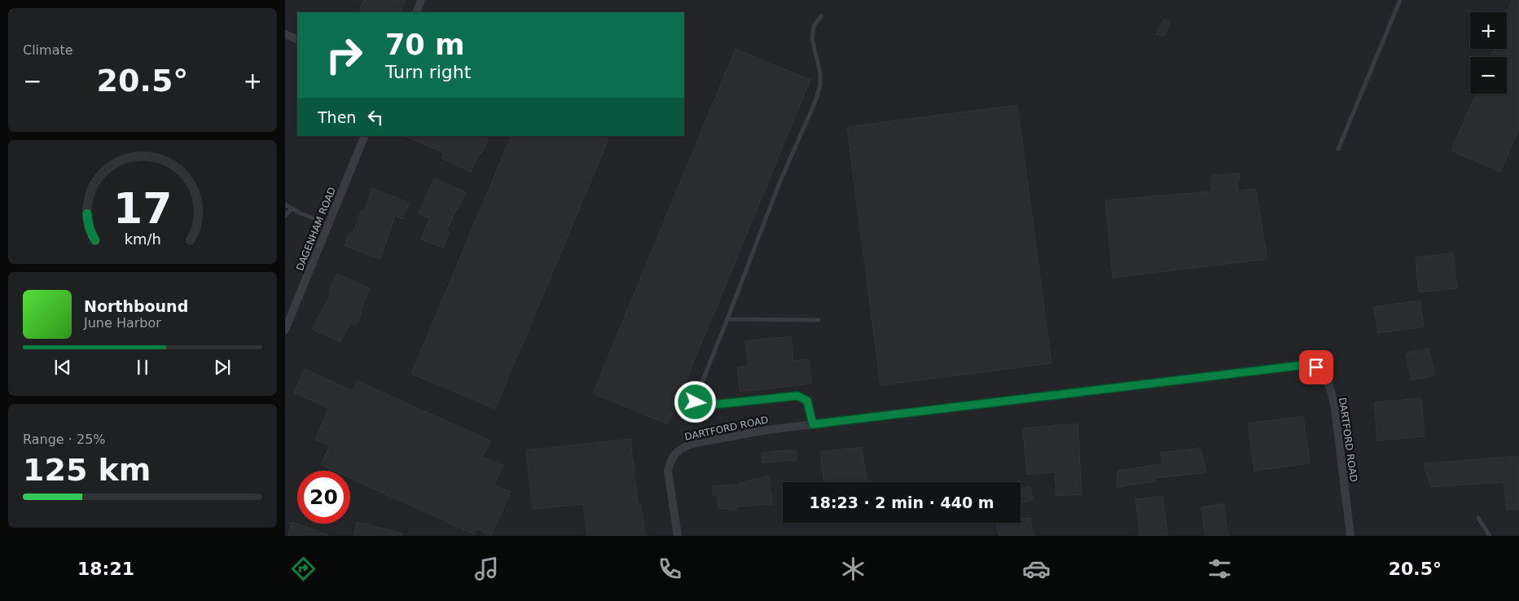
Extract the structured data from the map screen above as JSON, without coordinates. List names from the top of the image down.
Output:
{
  "streets": {
    "street": ["DAGENHAM ROAD", "DARTFORD ROAD"]
  },
  "page": {
    "tile": [
      "Climate",
      ["Range · 25%", "125 km"]
    ],
    "map_buttons": ["+", "−"],
    "turn": ["70 m", "Turn right"],
    "heat": ["−", "20.5°", "+"],
    "then": "Then",
    "song": ["Northbound", "June Harbor"],
    "limit": "20",
    "trip": "18:23 · 2 min · 440 m",
    "tabs": ["18:21", "20.5°"],
    "gauge": ["17", "km/h"]
  }
}
